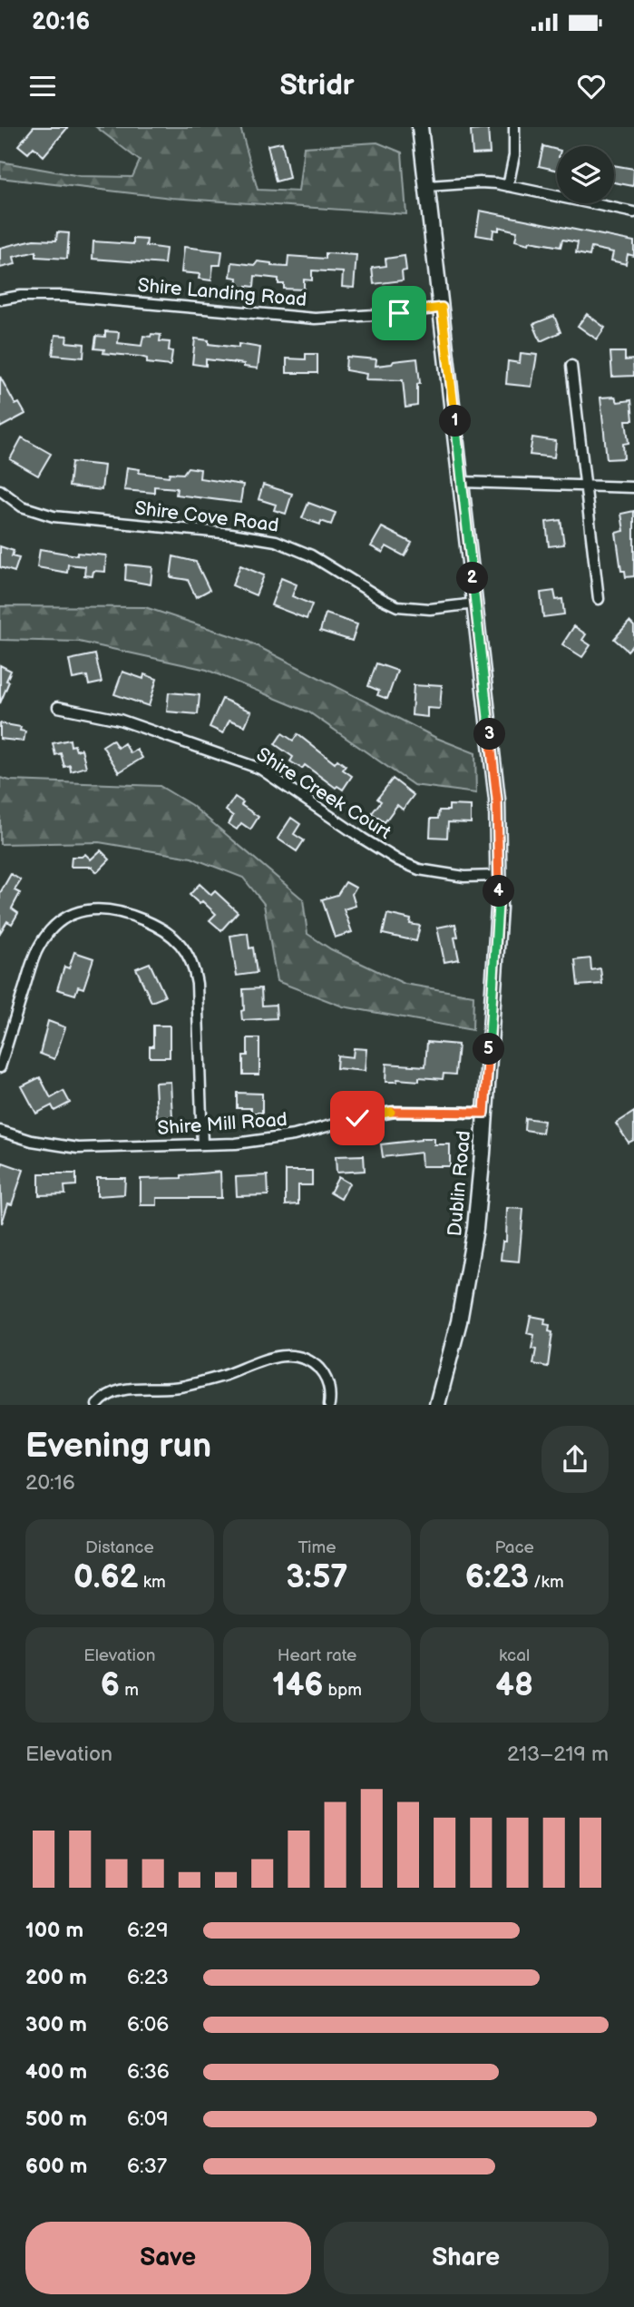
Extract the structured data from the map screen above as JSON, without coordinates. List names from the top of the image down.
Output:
{
  "streets": {
    "main road": ["Dublin Road"],
    "street": [
      "Shire Landing Road",
      "Shire Cove Road",
      "Shire Creek Court",
      "Shire Mill Road"
    ]
  },
  "crossings": [
    ["Shire Landing Road", "Dublin Road"],
    ["Shire Cove Road", "Dublin Road"],
    ["Shire Creek Court", "Dublin Road"],
    ["Shire Mill Road", "Dublin Road"]
  ],
  "page": {
    "status": "20:16",
    "header": "Stridr",
    "pins": [
      "1",
      "2",
      "3",
      "4",
      "5"
    ],
    "heading": ["Evening run", "20:16"],
    "stats": [
      ["Distance", "0.62 km"],
      ["Time", "3:57"],
      ["Pace", "6:23 /km"],
      ["Elevation", "6 m"],
      ["Heart rate", "146 bpm"],
      ["kcal", "48"]
    ],
    "chart": ["Elevation", "213–219 m"],
    "list": [
      {
        "name": "100 m",
        "note": "6:29"
      },
      {
        "name": "200 m",
        "note": "6:23"
      },
      {
        "name": "300 m",
        "note": "6:06"
      },
      {
        "name": "400 m",
        "note": "6:36"
      },
      {
        "name": "500 m",
        "note": "6:09"
      },
      {
        "name": "600 m",
        "note": "6:37"
      }
    ],
    "buttons": ["Save", "Share"]
  }
}
